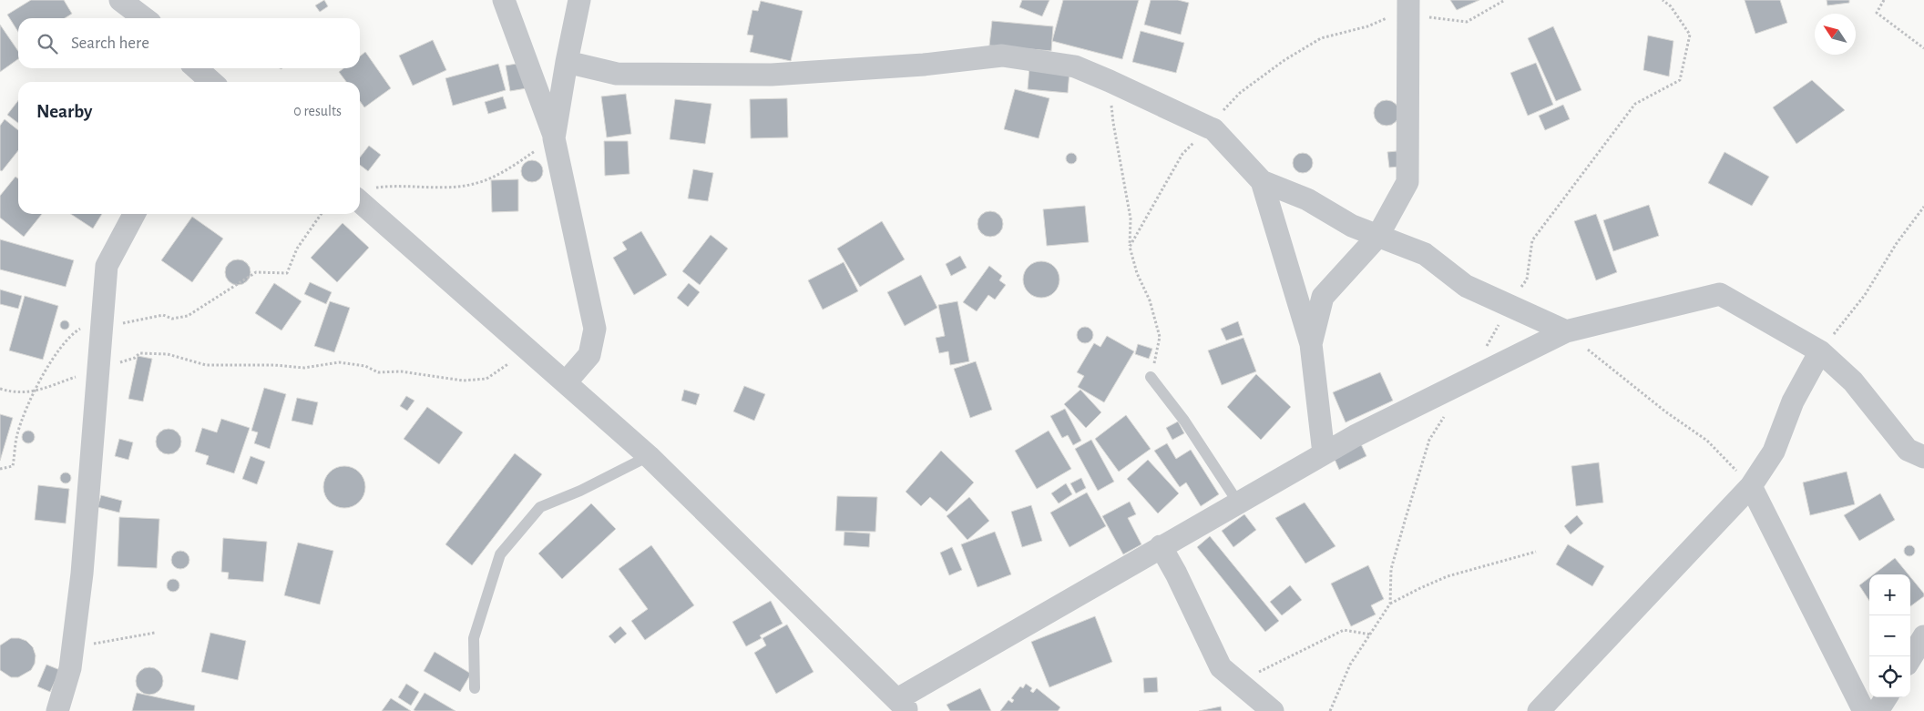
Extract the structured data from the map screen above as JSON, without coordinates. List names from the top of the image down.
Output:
{
  "north": "top left",
  "page": {
    "search": "Search here",
    "heading": ["Nearby", "0 results"],
    "map_buttons": ["+", "−"]
  }
}
